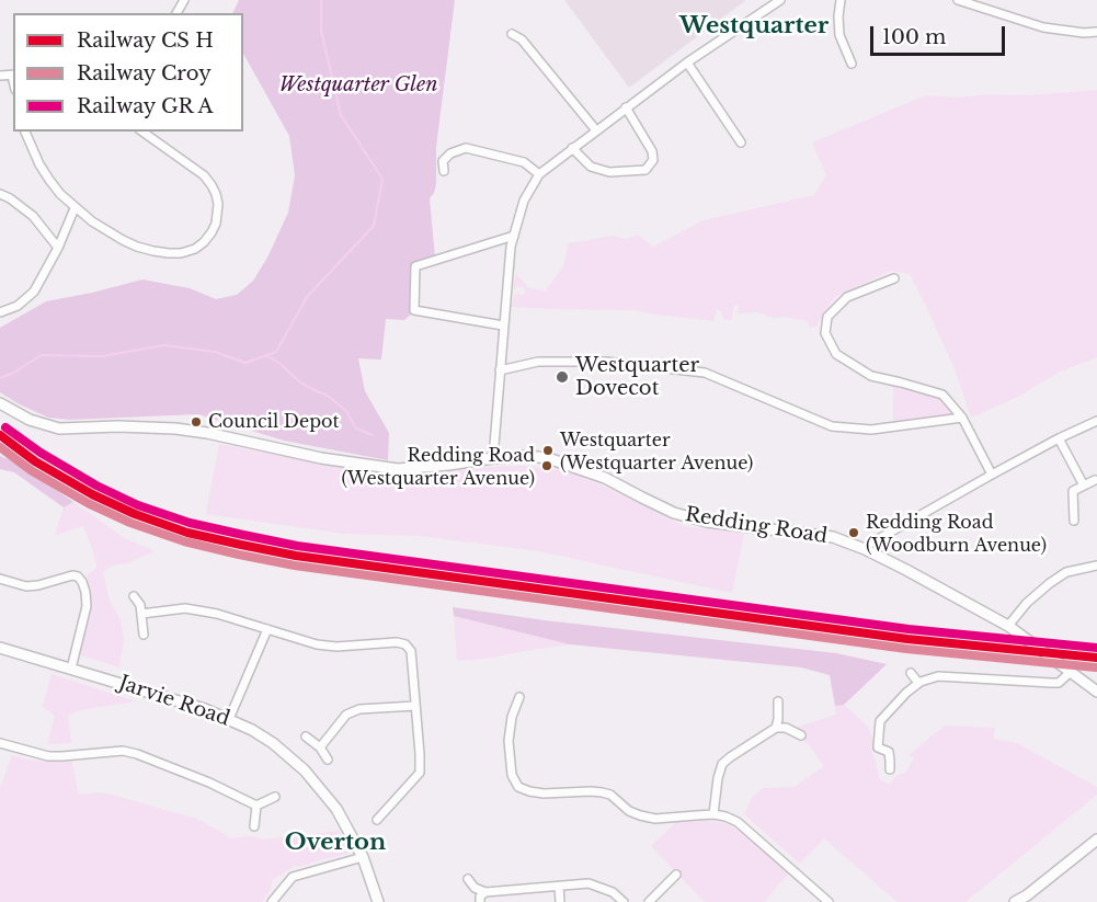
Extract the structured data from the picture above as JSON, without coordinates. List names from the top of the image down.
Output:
{
  "streets": {
    "main road": ["Redding Road", "Jarvie Road"]
  },
  "districts": ["Westquarter", "Overton"],
  "parks": ["Westquarter Glen"],
  "places": [
    "Westquarter Dovecot",
    "Council Depot",
    "Westquarter (Westquarter Avenue)",
    "Redding Road (Westquarter Avenue)",
    "Redding Road (Woodburn Avenue)"
  ],
  "lines": ["rail line Croy"],
  "legend": ["Railway CS H", "Railway Croy", "Railway GR A"],
  "scale_bar": "100 m"
}
